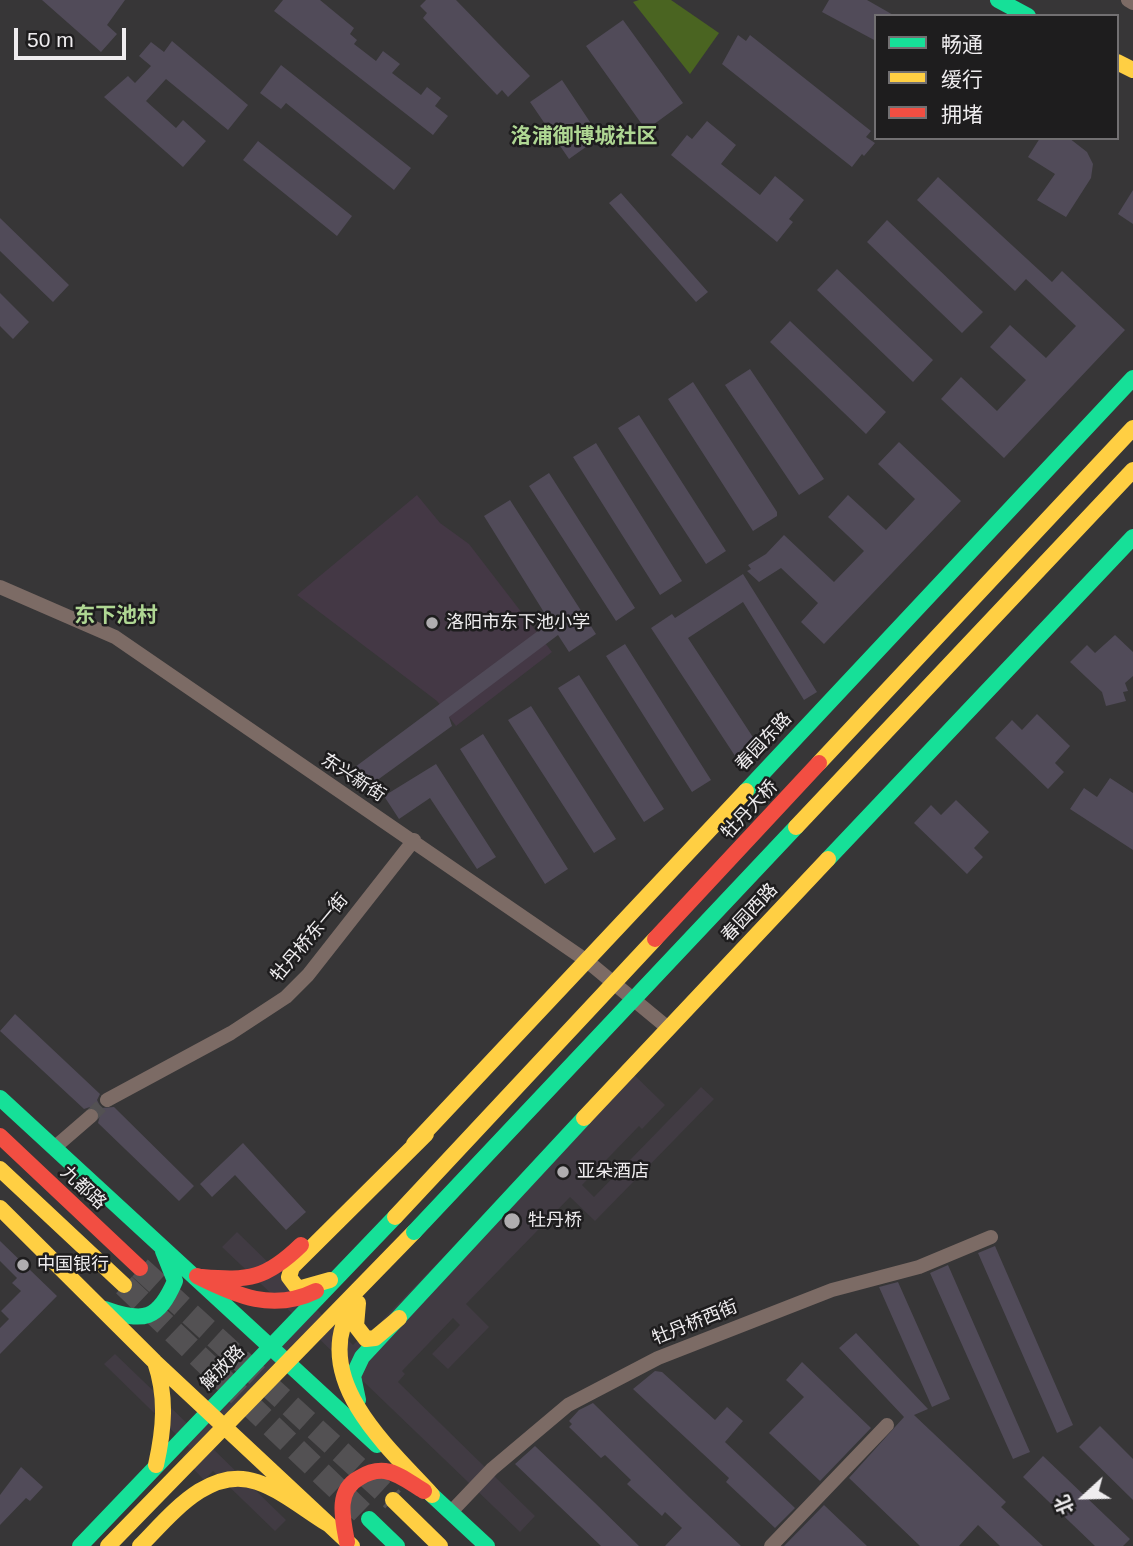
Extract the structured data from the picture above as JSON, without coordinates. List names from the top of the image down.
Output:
{
  "streets": {
    "main road": [
      "春园东路",
      "牡丹大桥",
      "春园西路",
      "九都路",
      "解放路"
    ],
    "street": ["东兴新街", "牡丹桥东一街", "牡丹桥西街"]
  },
  "crossings": [
    ["春园东路", "东兴新街"],
    ["东兴新街", "春园西路"],
    ["东兴新街", "牡丹桥东一街"],
    ["牡丹大桥", "解放路"]
  ],
  "districts": ["洛浦御博城社区", "东下池村"],
  "places": [
    "洛阳市东下池小学",
    "亚朵酒店",
    "牡丹桥",
    "中国银行"
  ],
  "legend": ["畅通", "缓行", "拥堵"],
  "scale_bar": "50 m",
  "north": "left"
}
